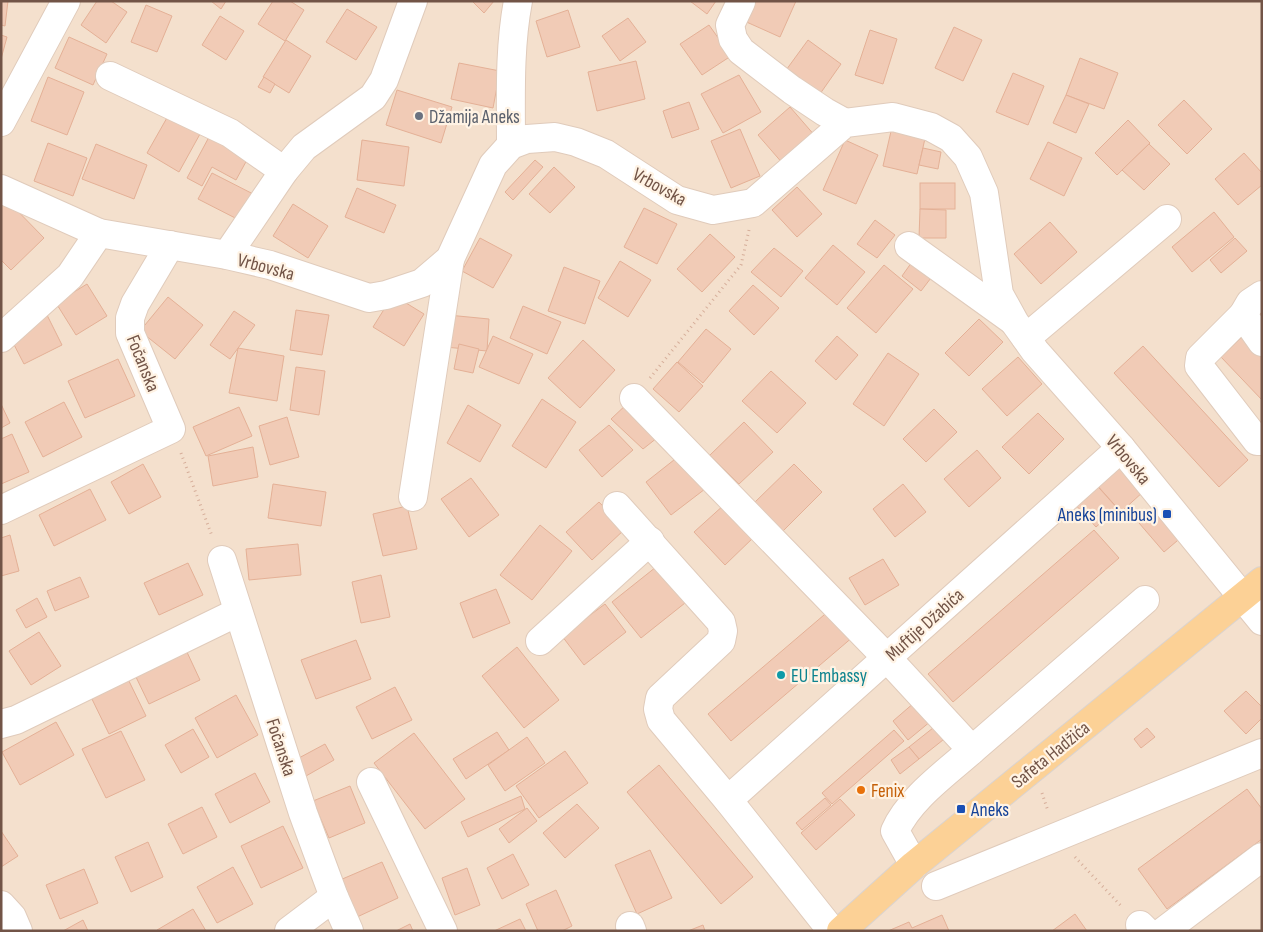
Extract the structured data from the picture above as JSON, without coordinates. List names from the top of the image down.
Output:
{
  "streets": {
    "main road": ["Safeta Hadžića"],
    "street": ["Vrbovska", "Fočanska", "Muftije Džabića"]
  },
  "crossings": [
    ["Vrbovska", "Fočanska"],
    ["Vrbovska", "Muftije Džabića"],
    ["Vrbovska", "Safeta Hadžića"]
  ],
  "places": {
    "other": ["Džamija Aneks", "EU Embassy", "Fenix"],
    "transit": ["Aneks (minibus)", "Aneks"]
  }
}
